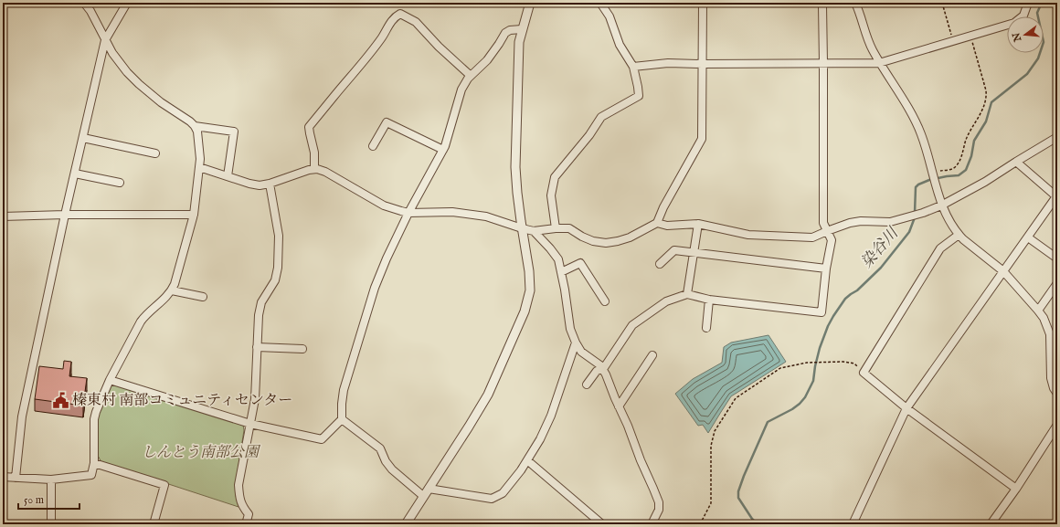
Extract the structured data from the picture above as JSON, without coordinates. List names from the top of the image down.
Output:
{
  "water": ["染谷川"],
  "parks": ["しんとう南部公園"],
  "places": {
    "public building": ["榛東村 南部コミュニティセンター"]
  },
  "scale_bar": "50 m",
  "north": "left"
}
